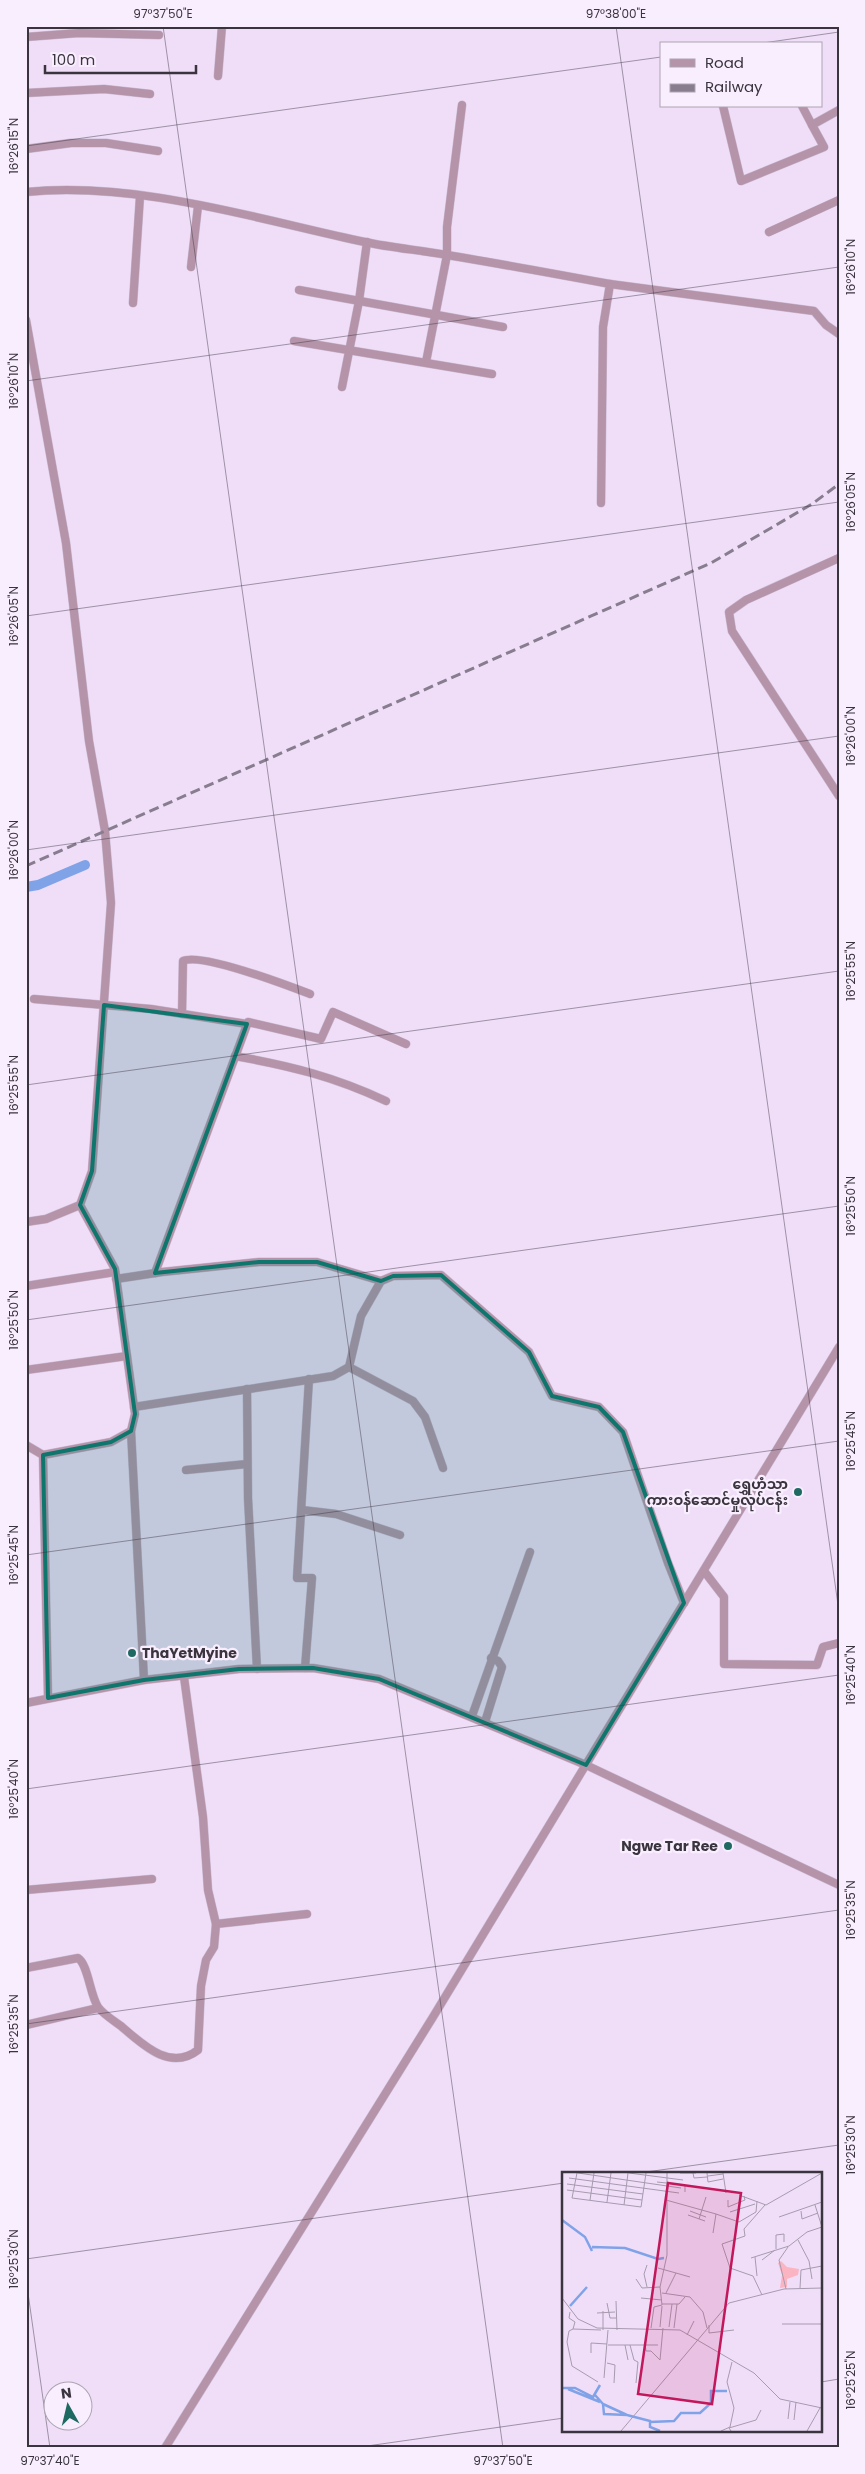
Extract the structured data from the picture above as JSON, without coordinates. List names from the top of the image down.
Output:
{
  "places": ["ရွှေဟံသာ ကားဝန်ဆောင်မှုလုပ်ငန်း", "ThaYetMyine", "Ngwe Tar Ree"],
  "legend": ["Road", "Railway"],
  "scale_bar": "100 m",
  "north": "top",
  "coordinates": [
    "97°37'50\"E",
    "97°38'00\"E",
    "16°26'15\"N",
    "16°26'10\"N",
    "16°26'05\"N",
    "16°26'00\"N",
    "16°25'55\"N",
    "16°25'50\"N",
    "16°25'45\"N",
    "16°25'40\"N",
    "16°25'35\"N",
    "16°25'30\"N",
    "16°25'25\"N",
    "97°37'40\"E"
  ]
}
